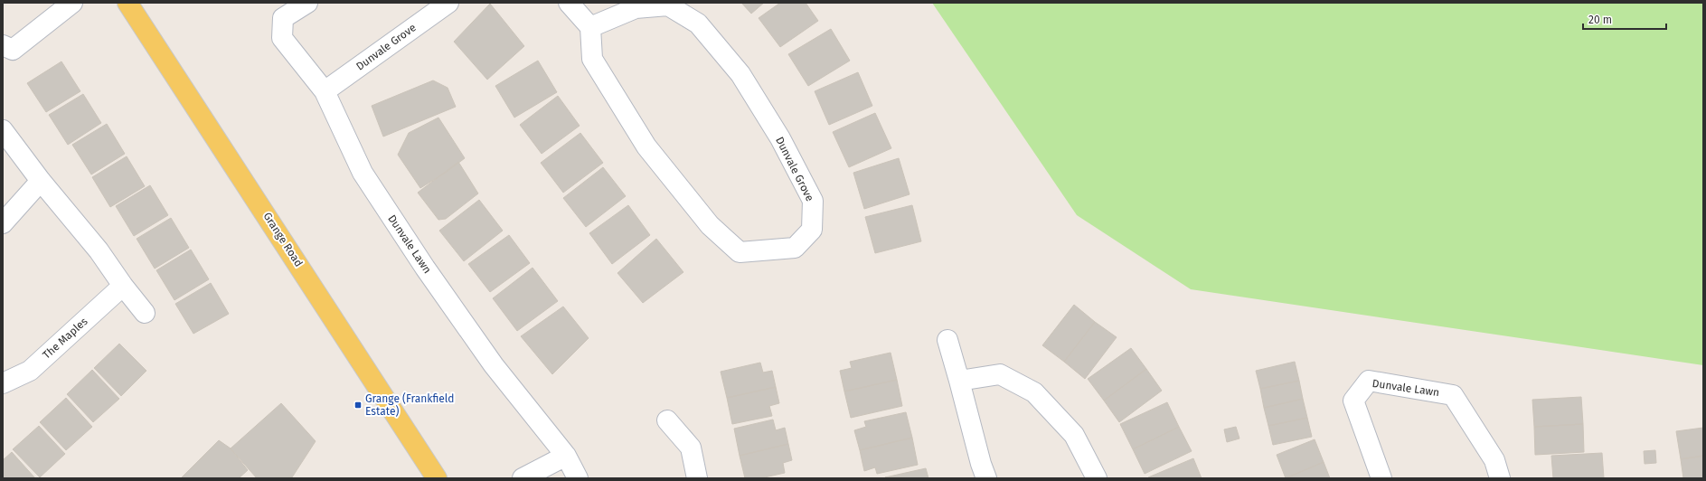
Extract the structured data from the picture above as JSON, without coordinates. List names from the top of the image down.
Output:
{
  "streets": {
    "main road": ["Grange Road"],
    "street": ["Dunvale Grove", "Dunvale Lawn", "The Maples"]
  },
  "crossings": [
    ["Dunvale Grove", "Dunvale Lawn"]
  ],
  "places": {
    "transit": ["Grange (Frankfield Estate)"]
  },
  "scale_bar": "20 m"
}
